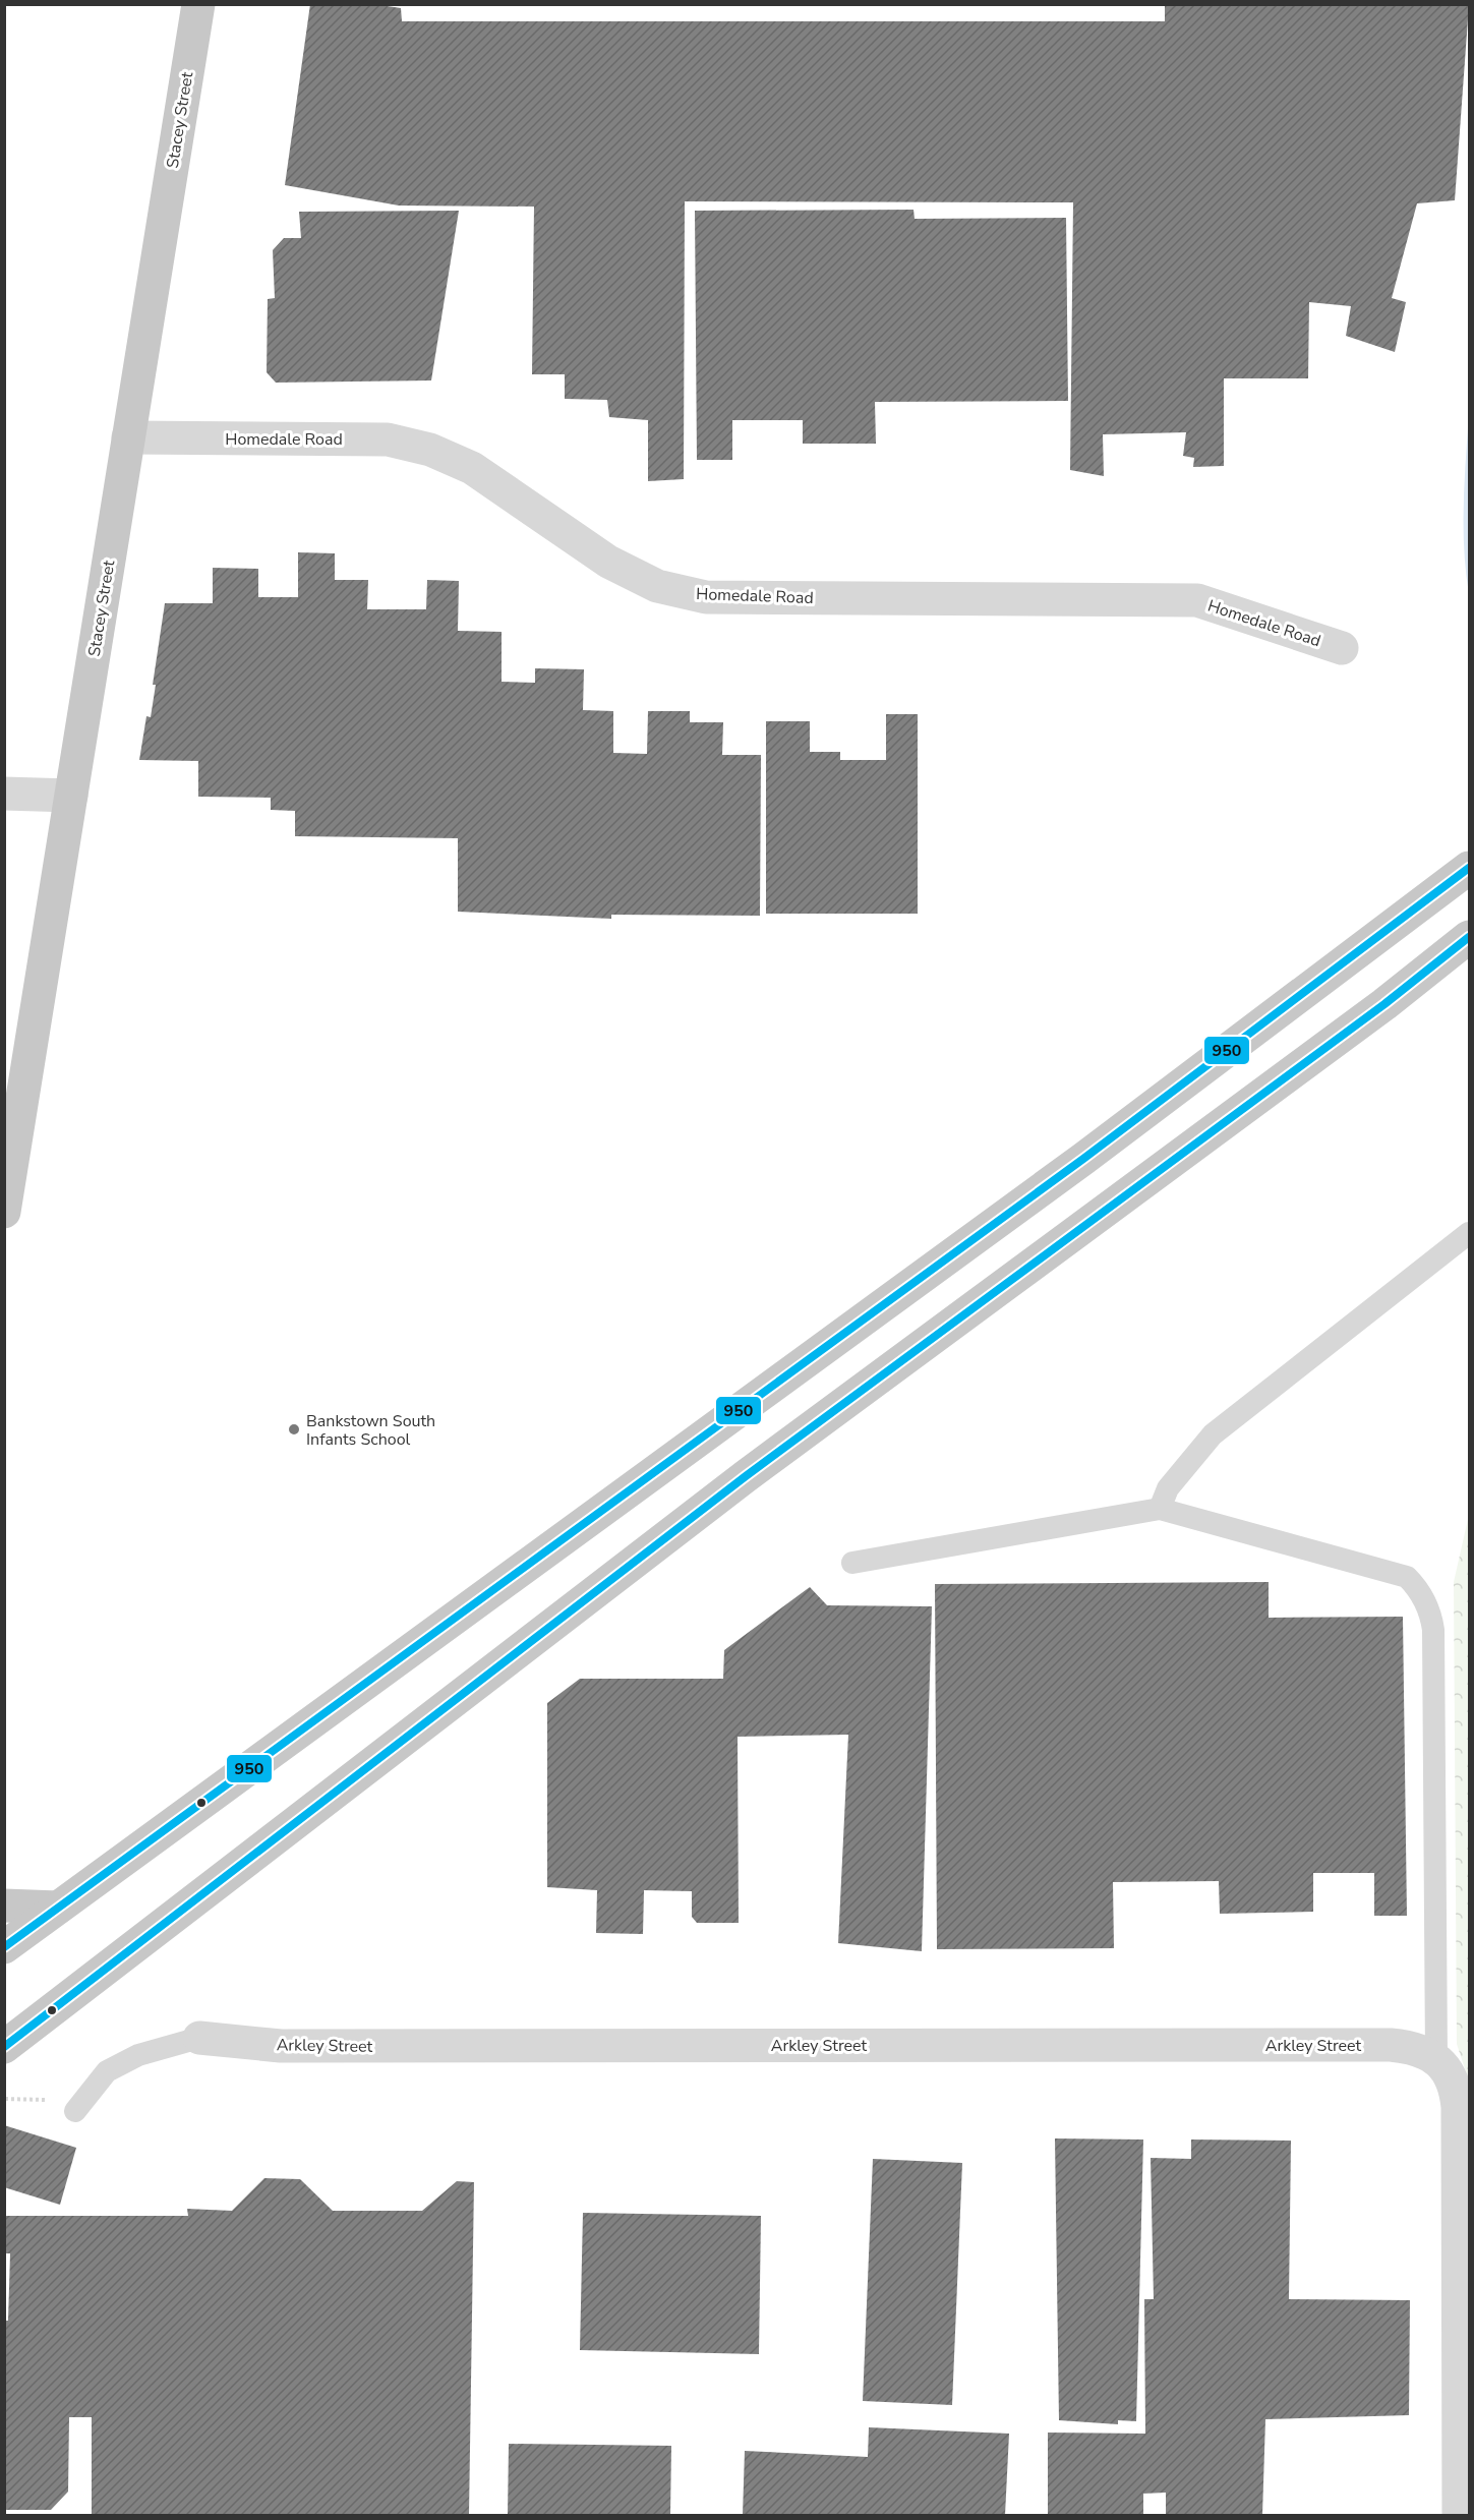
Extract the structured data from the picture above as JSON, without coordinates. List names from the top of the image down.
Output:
{
  "streets": {
    "highway": ["Stacey Street"],
    "street": ["Homedale Road", "Arkley Street"]
  },
  "crossings": [
    ["Stacey Street", "Homedale Road"]
  ],
  "places": ["Bankstown South Infants School"],
  "lines": ["transit line 950"]
}
